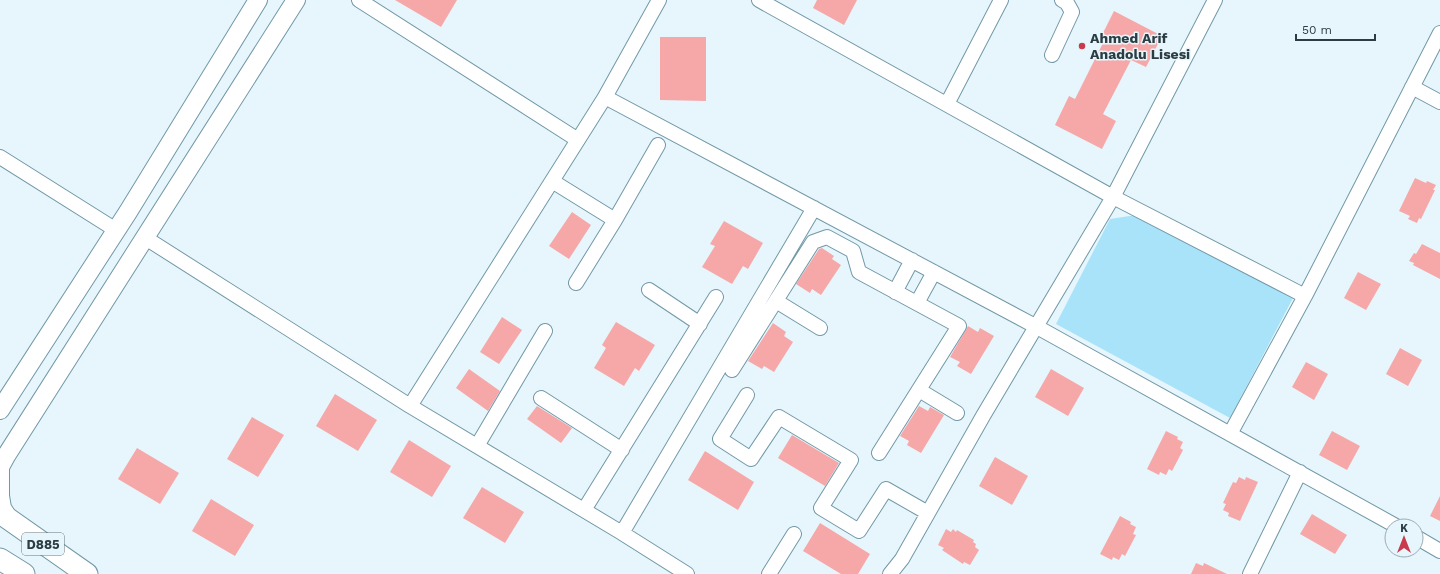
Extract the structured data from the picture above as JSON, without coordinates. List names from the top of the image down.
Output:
{
  "streets": {
    "highway": ["D885"]
  },
  "places": ["Ahmed Arif Anadolu Lisesi"],
  "scale_bar": "50 m",
  "north": "top"
}
